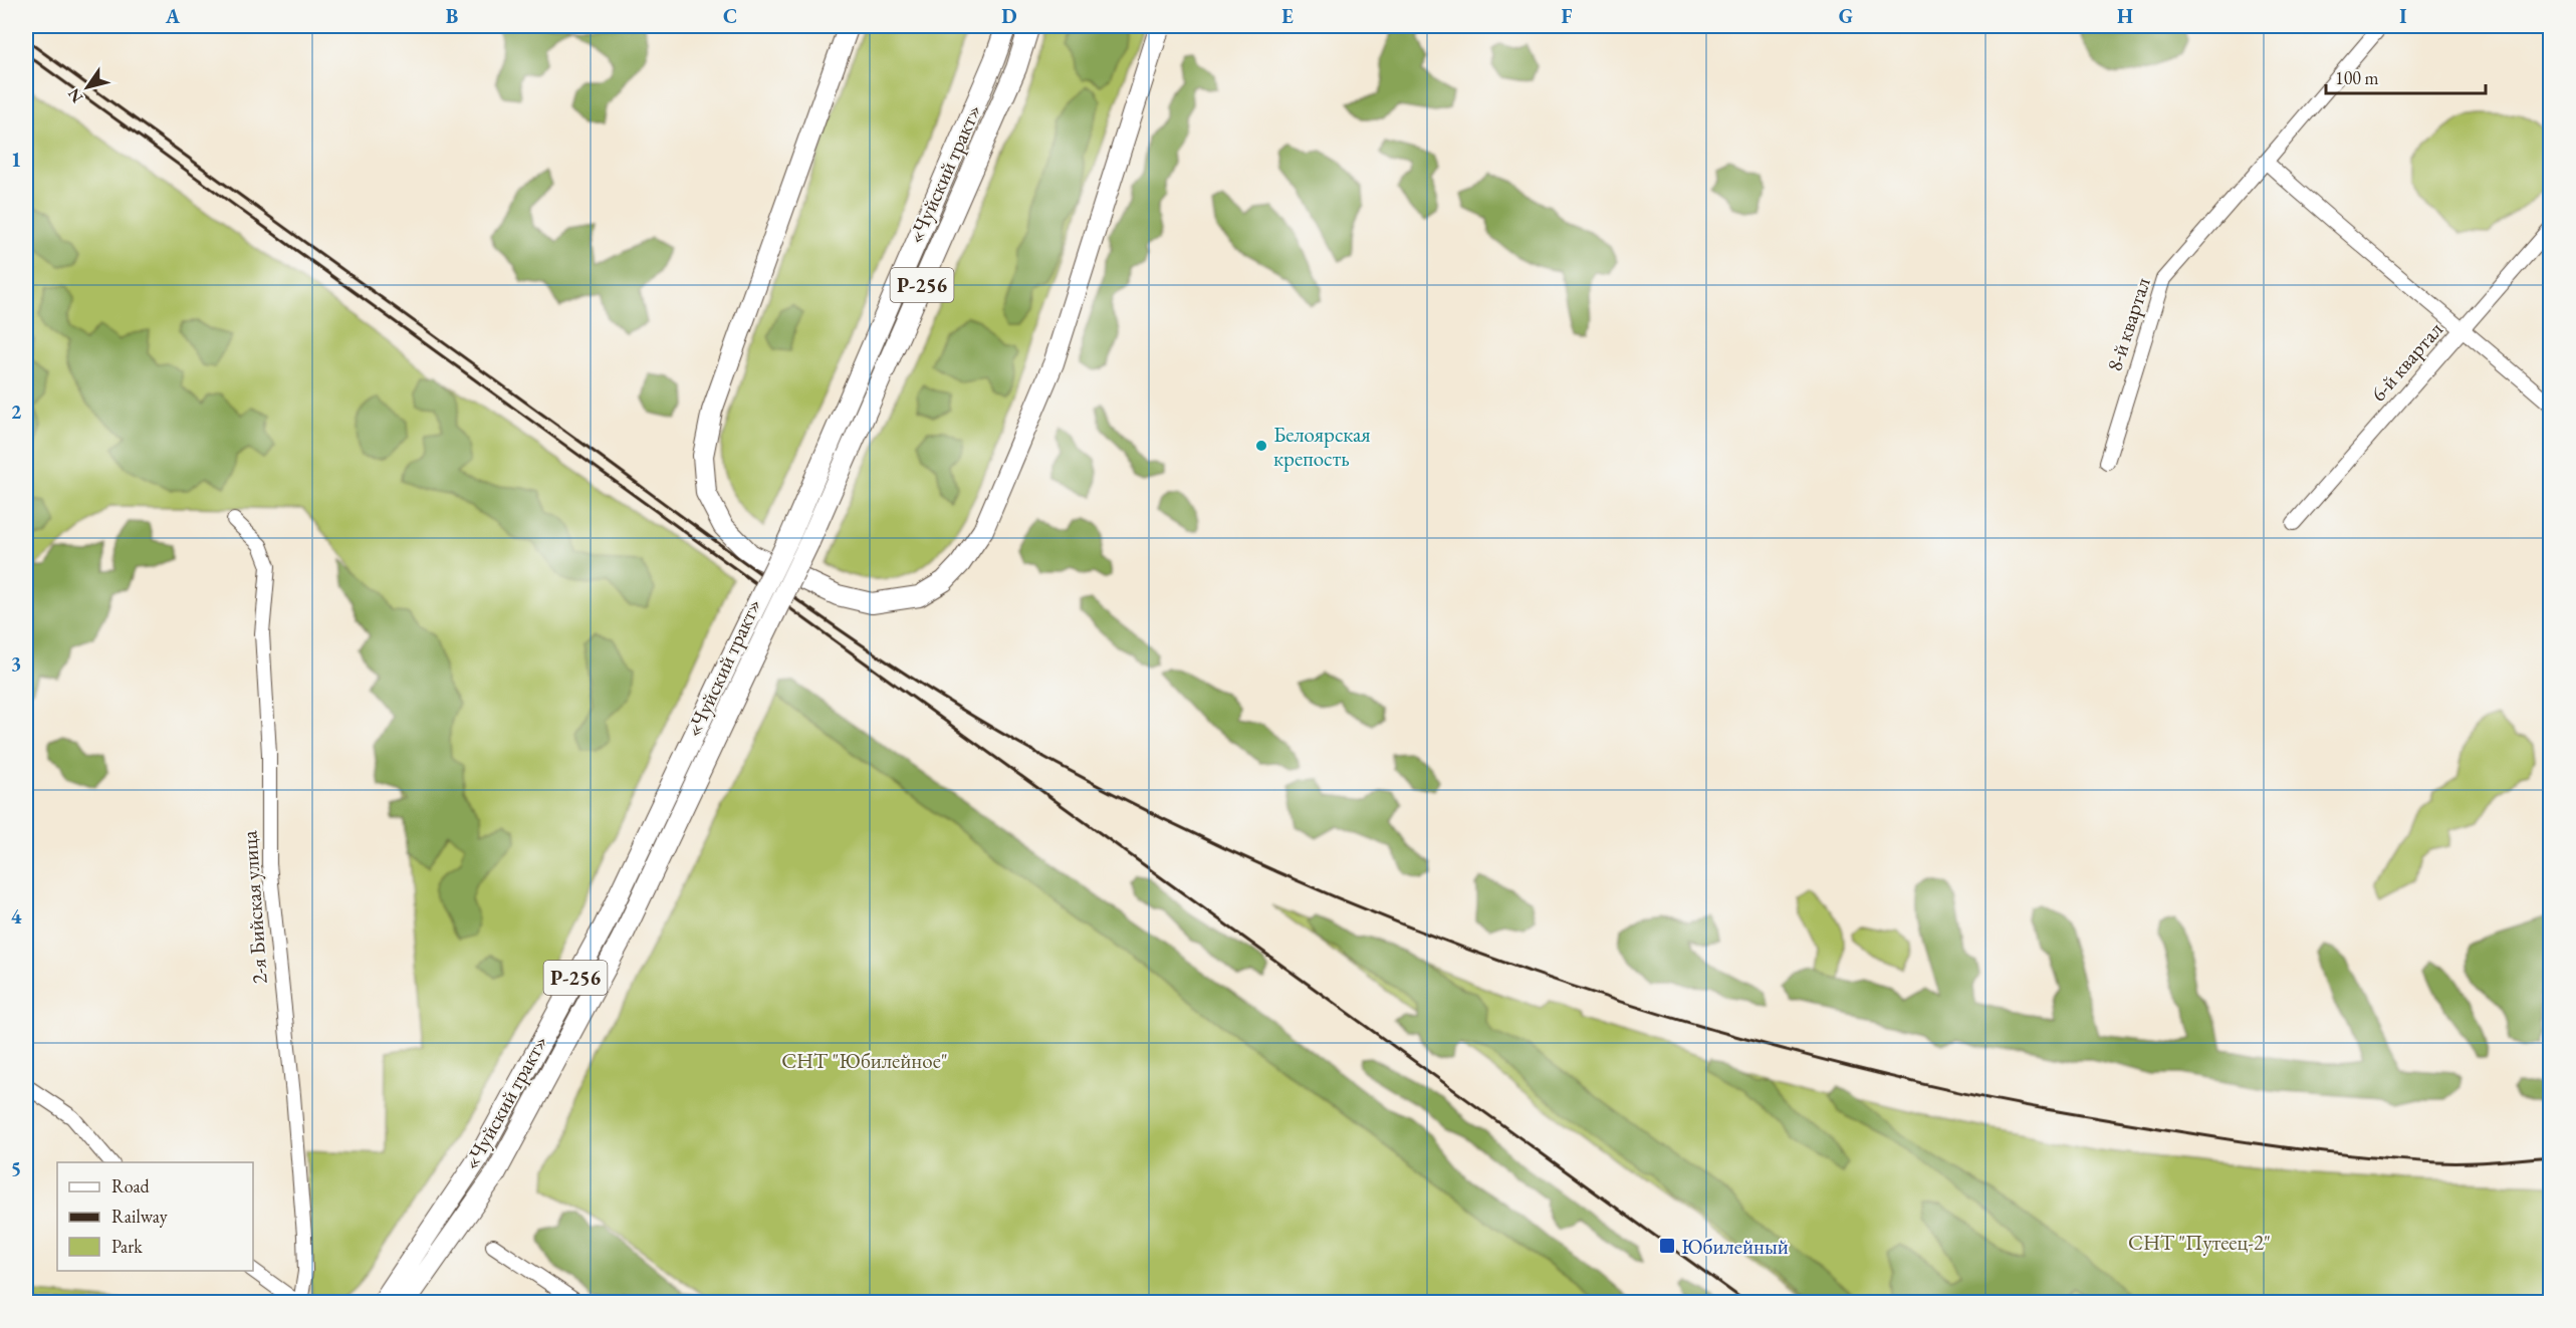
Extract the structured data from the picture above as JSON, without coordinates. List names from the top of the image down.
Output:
{
  "streets": {
    "highway": ["«Чуйский тракт»", "Р-256"],
    "street": ["8-й квартал", "6-й квартал", "2-я Бийская улица"]
  },
  "parks": ["СНТ \"Юбилейное\"", "СНТ \"Путеец-2\""],
  "places": {
    "other": ["Белоярская крепость"],
    "transit": ["Юбилейный"]
  },
  "legend": ["Road", "Railway", "Park"],
  "scale_bar": "100 m",
  "north": "bottom left",
  "grid": {
    "columns": [
      "A",
      "B",
      "C",
      "D",
      "E",
      "F",
      "G",
      "H",
      "I"
    ],
    "rows": [
      "1",
      "2",
      "3",
      "4",
      "5"
    ]
  }
}
